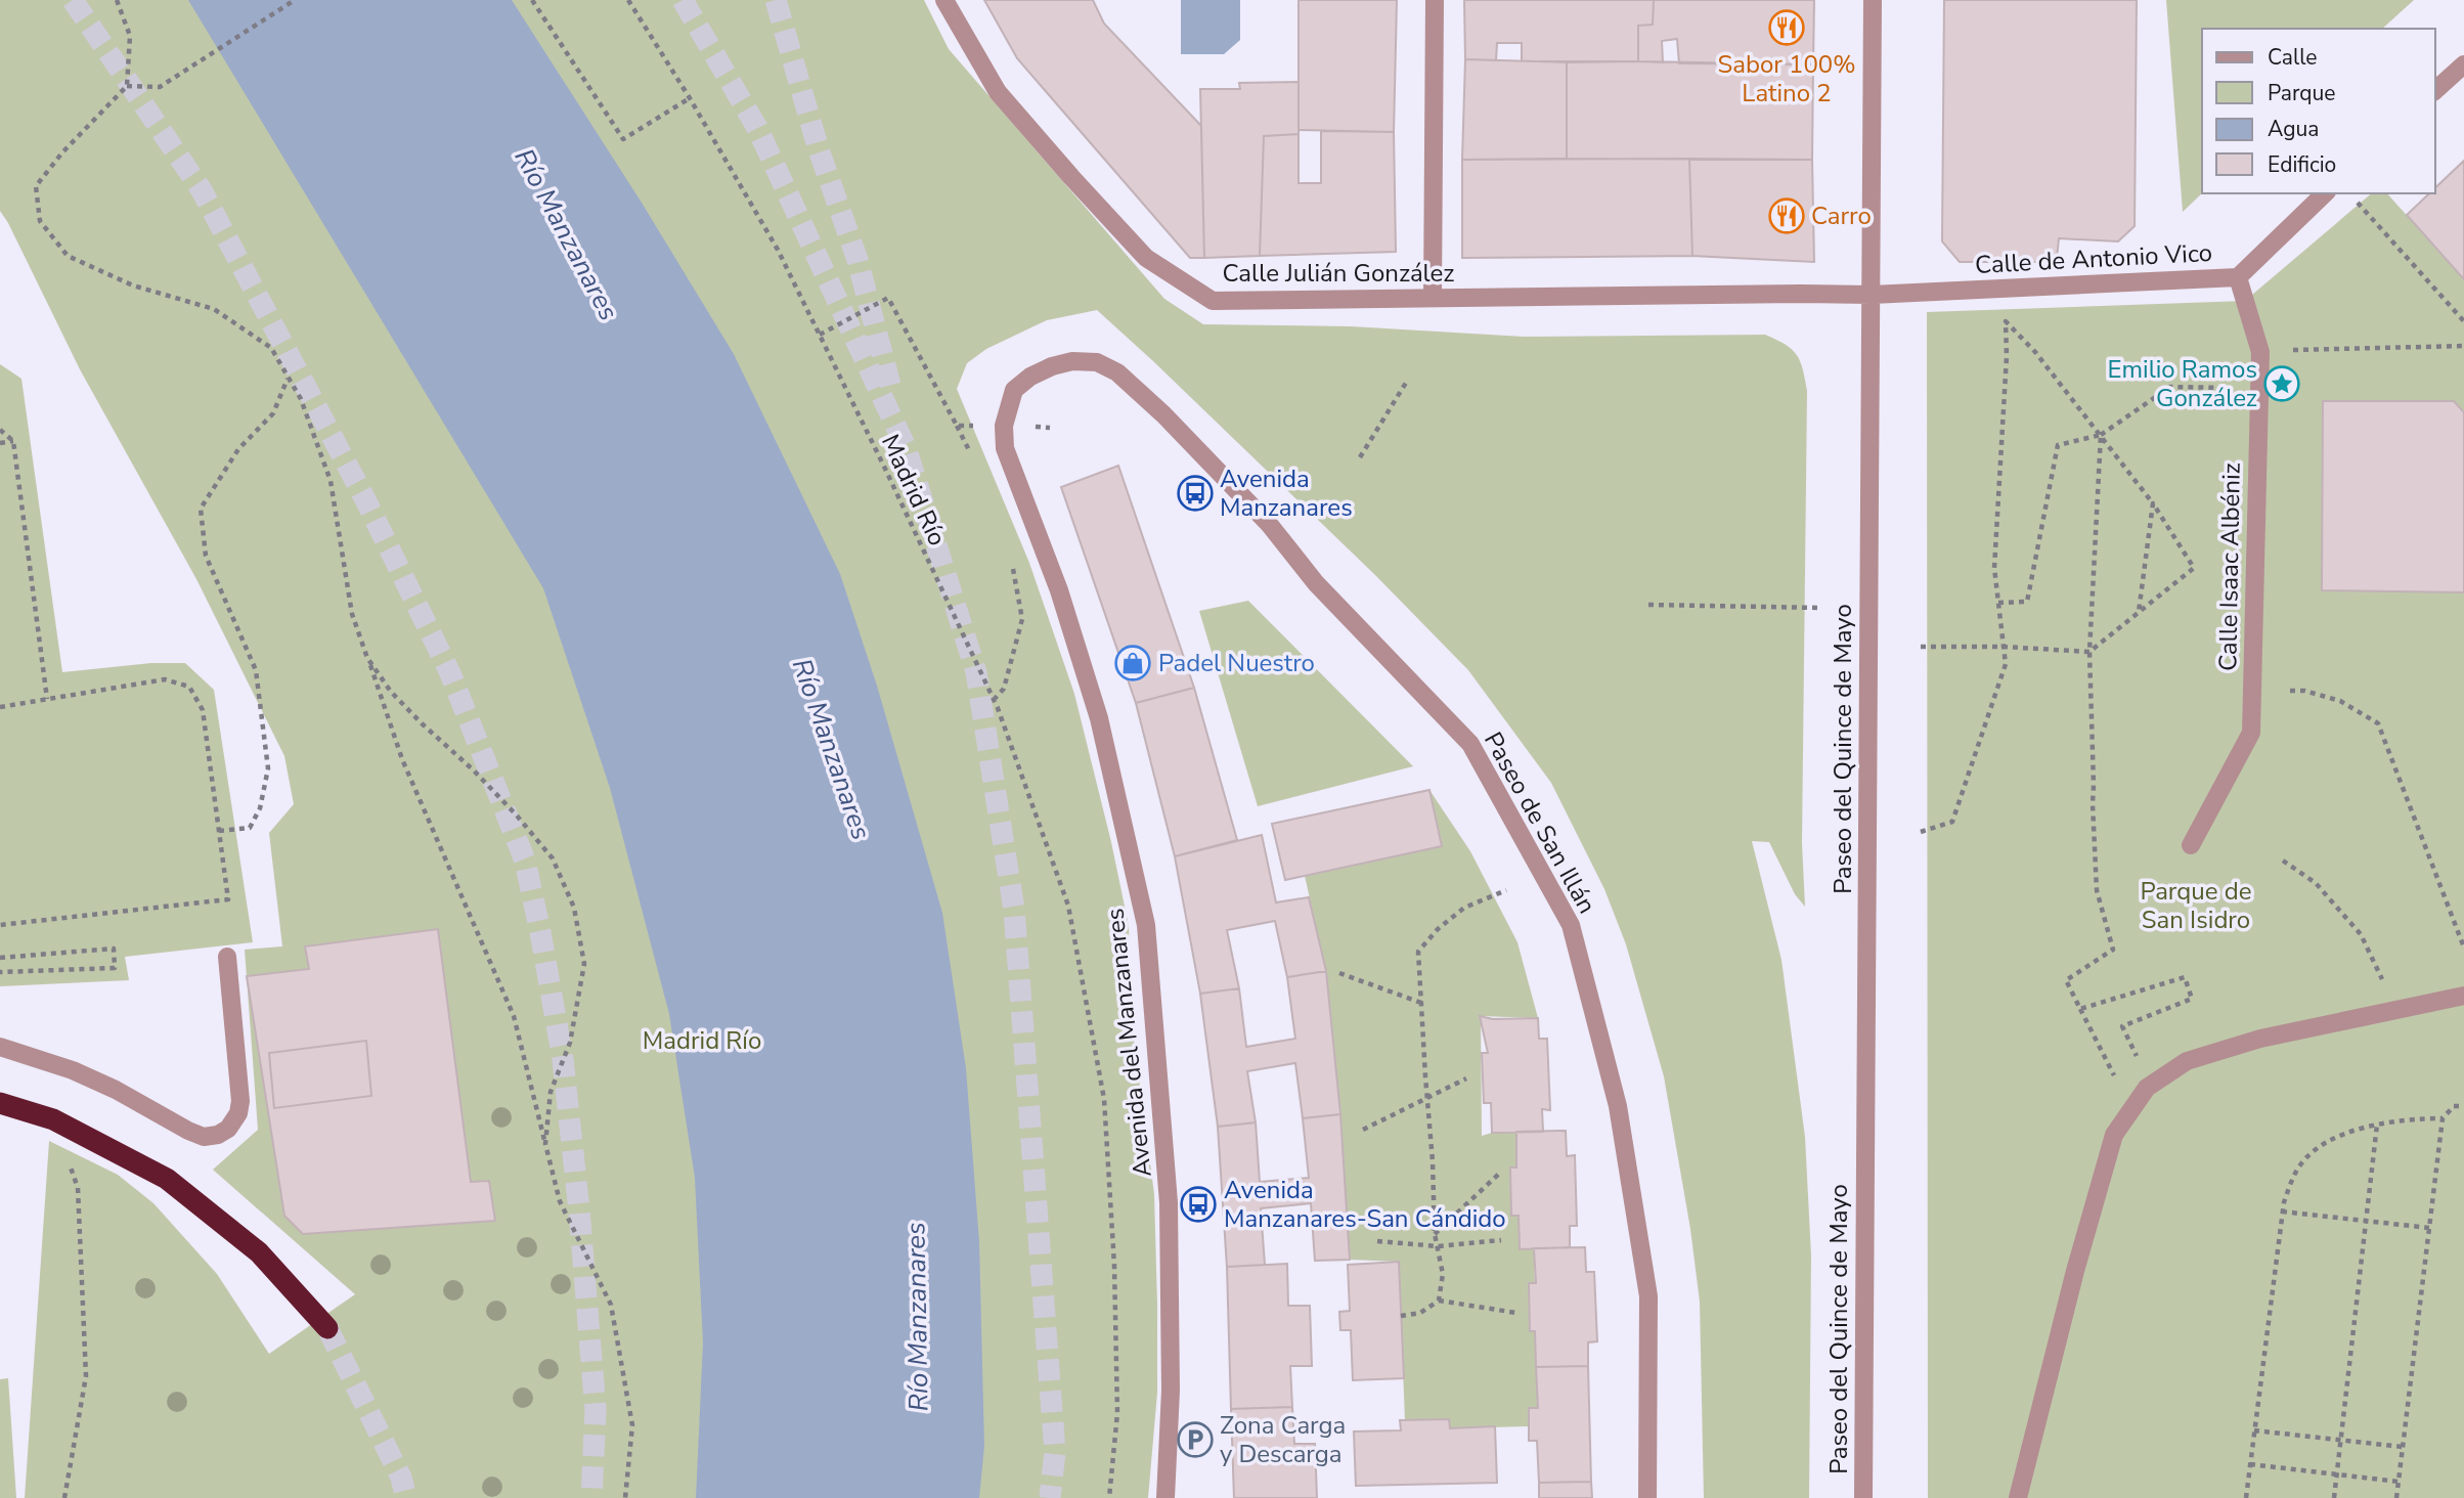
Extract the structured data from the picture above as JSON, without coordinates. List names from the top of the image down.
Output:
{
  "streets": {
    "street": [
      "Calle de Antonio Vico",
      "Calle Julián González",
      "Calle Isaac Albéniz",
      "Paseo del Quince de Mayo",
      "Paseo de San Illán",
      "Avenida del Manzanares"
    ],
    "path": ["Madrid Río"]
  },
  "crossings": [
    ["Calle de Antonio Vico", "Calle Julián González"],
    ["Calle de Antonio Vico", "Calle Isaac Albéniz"],
    ["Calle de Antonio Vico", "Paseo del Quince de Mayo"],
    ["Calle Julián González", "Paseo del Quince de Mayo"],
    ["Paseo de San Illán", "Avenida del Manzanares"]
  ],
  "water": ["Río Manzanares"],
  "parks": ["Parque de San Isidro", "Madrid Río"],
  "places": {
    "restaurant": ["Sabor 100% Latino 2", "Carro"],
    "place": ["Emilio Ramos González"],
    "bus stop": ["Avenida Manzanares", "Avenida Manzanares-San Cándido"],
    "shop": ["Padel Nuestro"],
    "parking": ["Zona Carga y Descarga"]
  },
  "legend": [
    "Calle",
    "Parque",
    "Agua",
    "Edificio"
  ]
}
